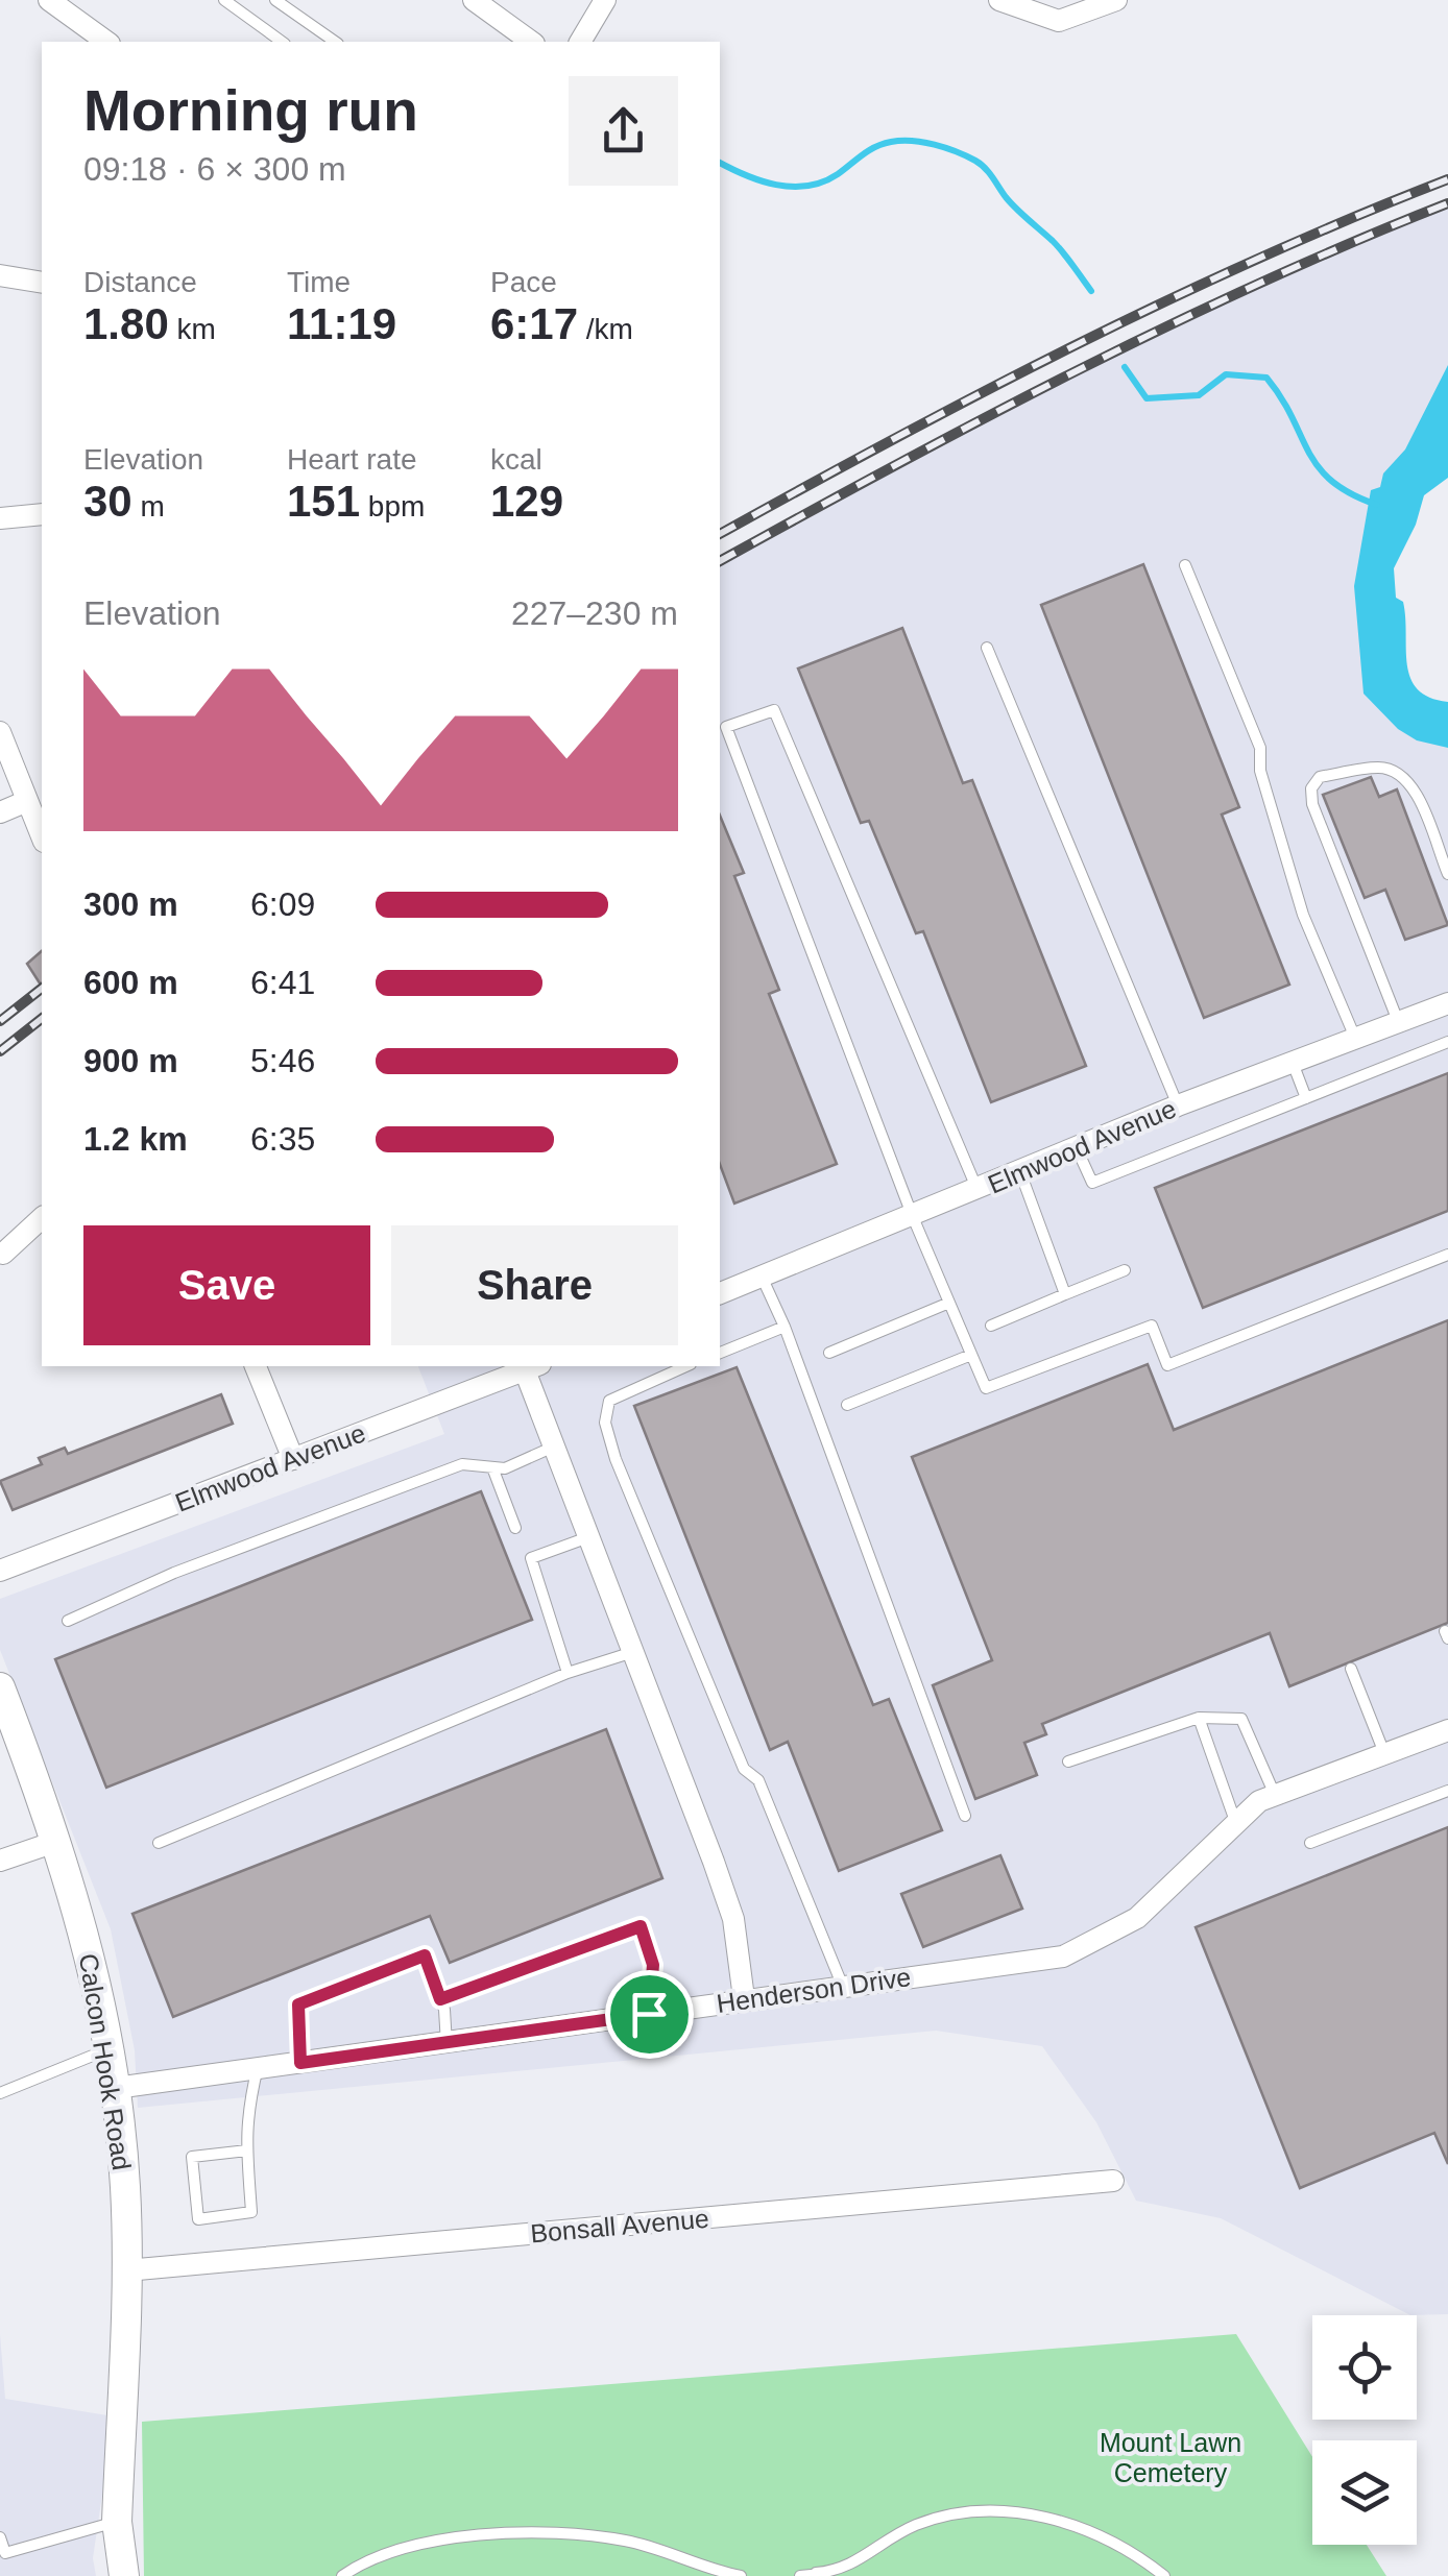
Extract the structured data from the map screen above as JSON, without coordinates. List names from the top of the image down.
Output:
{
  "streets": {
    "street": [
      "Elmwood Avenue",
      "Henderson Drive",
      "Calcon Hook Road",
      "Bonsall Avenue"
    ]
  },
  "crossings": [
    ["Henderson Drive", "Calcon Hook Road"],
    ["Calcon Hook Road", "Bonsall Avenue"]
  ],
  "parks": ["Mount Lawn Cemetery"],
  "page": {
    "heading": ["Morning run", "09:18 · 6 × 300 m"],
    "stats": [
      ["Distance", "1.80 km"],
      ["Time", "11:19"],
      ["Pace", "6:17 /km"],
      ["Elevation", "30 m"],
      ["Heart rate", "151 bpm"],
      ["kcal", "129"]
    ],
    "chart": ["Elevation", "227–230 m"],
    "list": [
      {
        "name": "300 m",
        "note": "6:09"
      },
      {
        "name": "600 m",
        "note": "6:41"
      },
      {
        "name": "900 m",
        "note": "5:46"
      },
      {
        "name": "1.2 km",
        "note": "6:35"
      }
    ],
    "buttons": ["Save", "Share"]
  }
}
